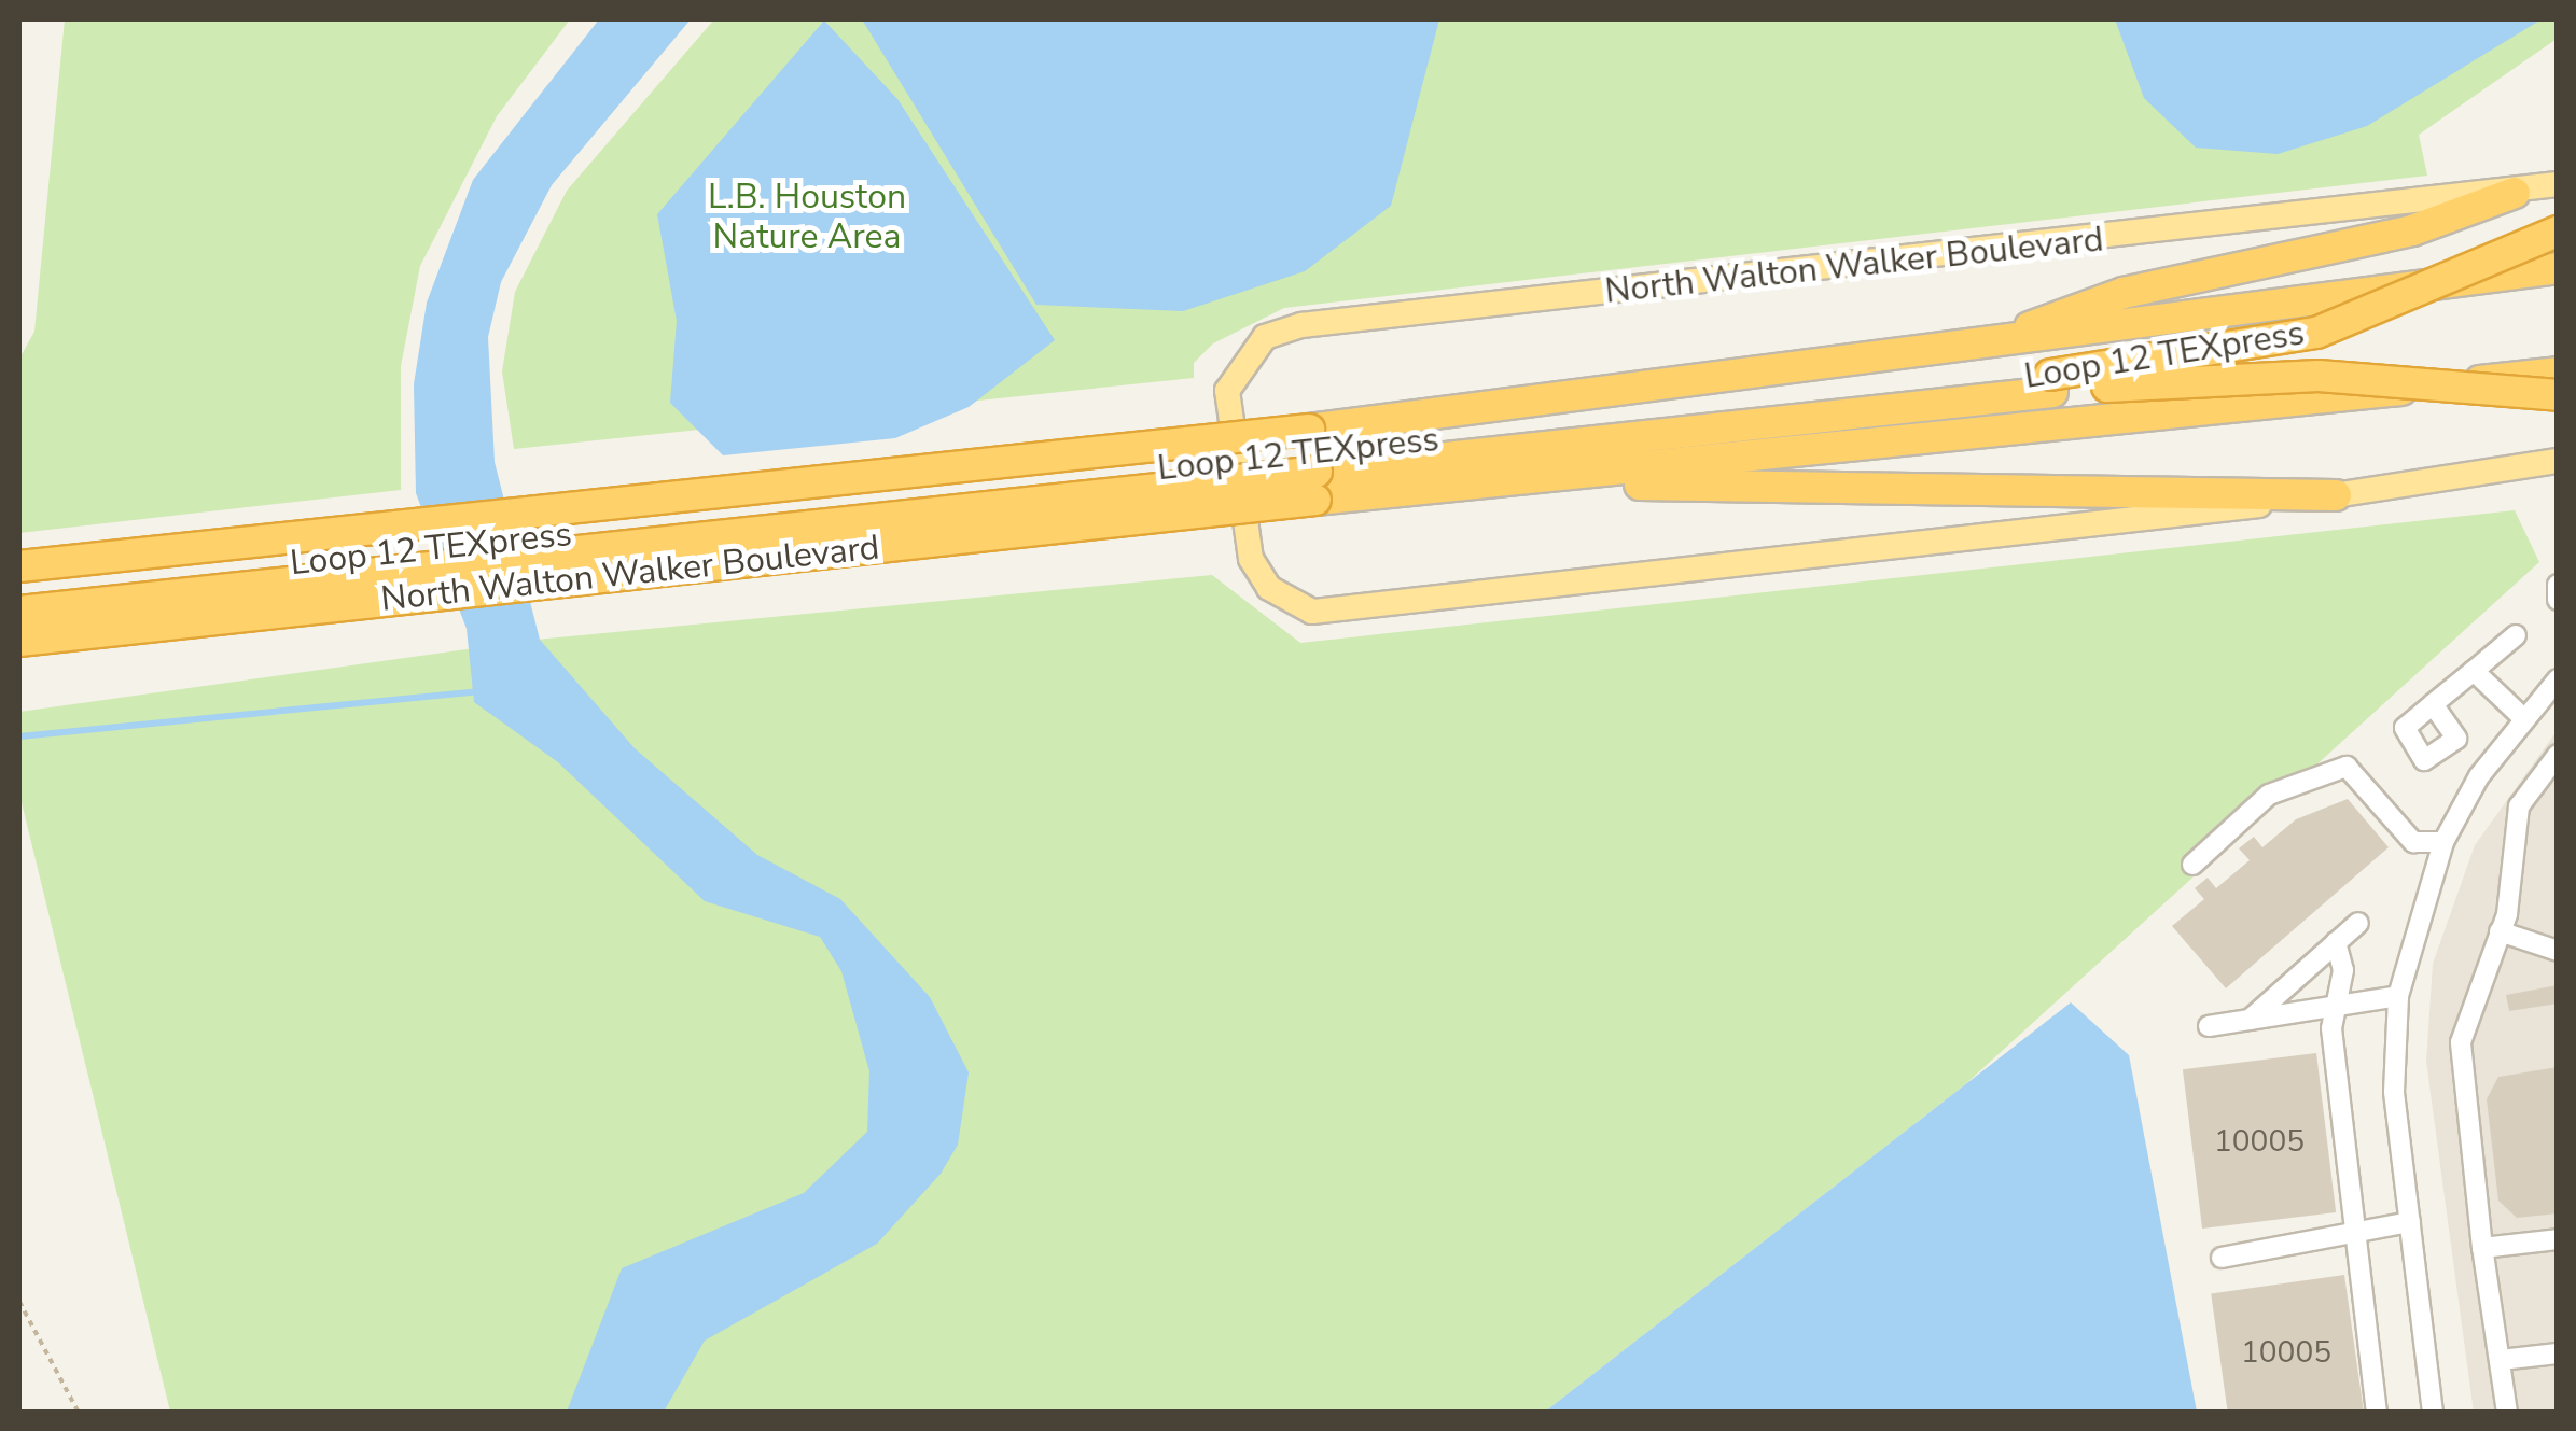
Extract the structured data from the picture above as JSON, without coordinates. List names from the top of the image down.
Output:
{
  "streets": {
    "highway": ["North Walton Walker Boulevard", "Loop 12 TEXpress"]
  },
  "crossings": [
    ["North Walton Walker Boulevard", "Loop 12 TEXpress"]
  ],
  "parks": ["L.B. Houston Nature Area"],
  "house_numbers": ["10005", "10005"]
}
